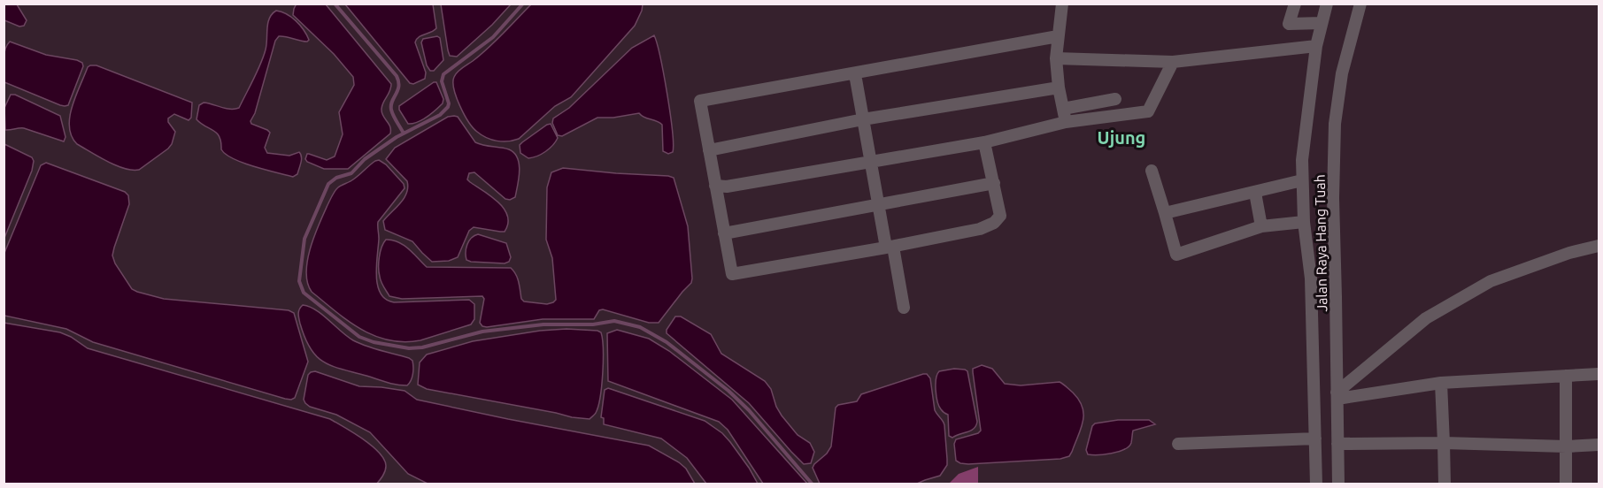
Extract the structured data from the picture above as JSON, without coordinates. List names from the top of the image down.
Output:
{
  "streets": {
    "street": ["Jalan Raya Hang Tuah"]
  },
  "districts": ["Ujung"]
}
